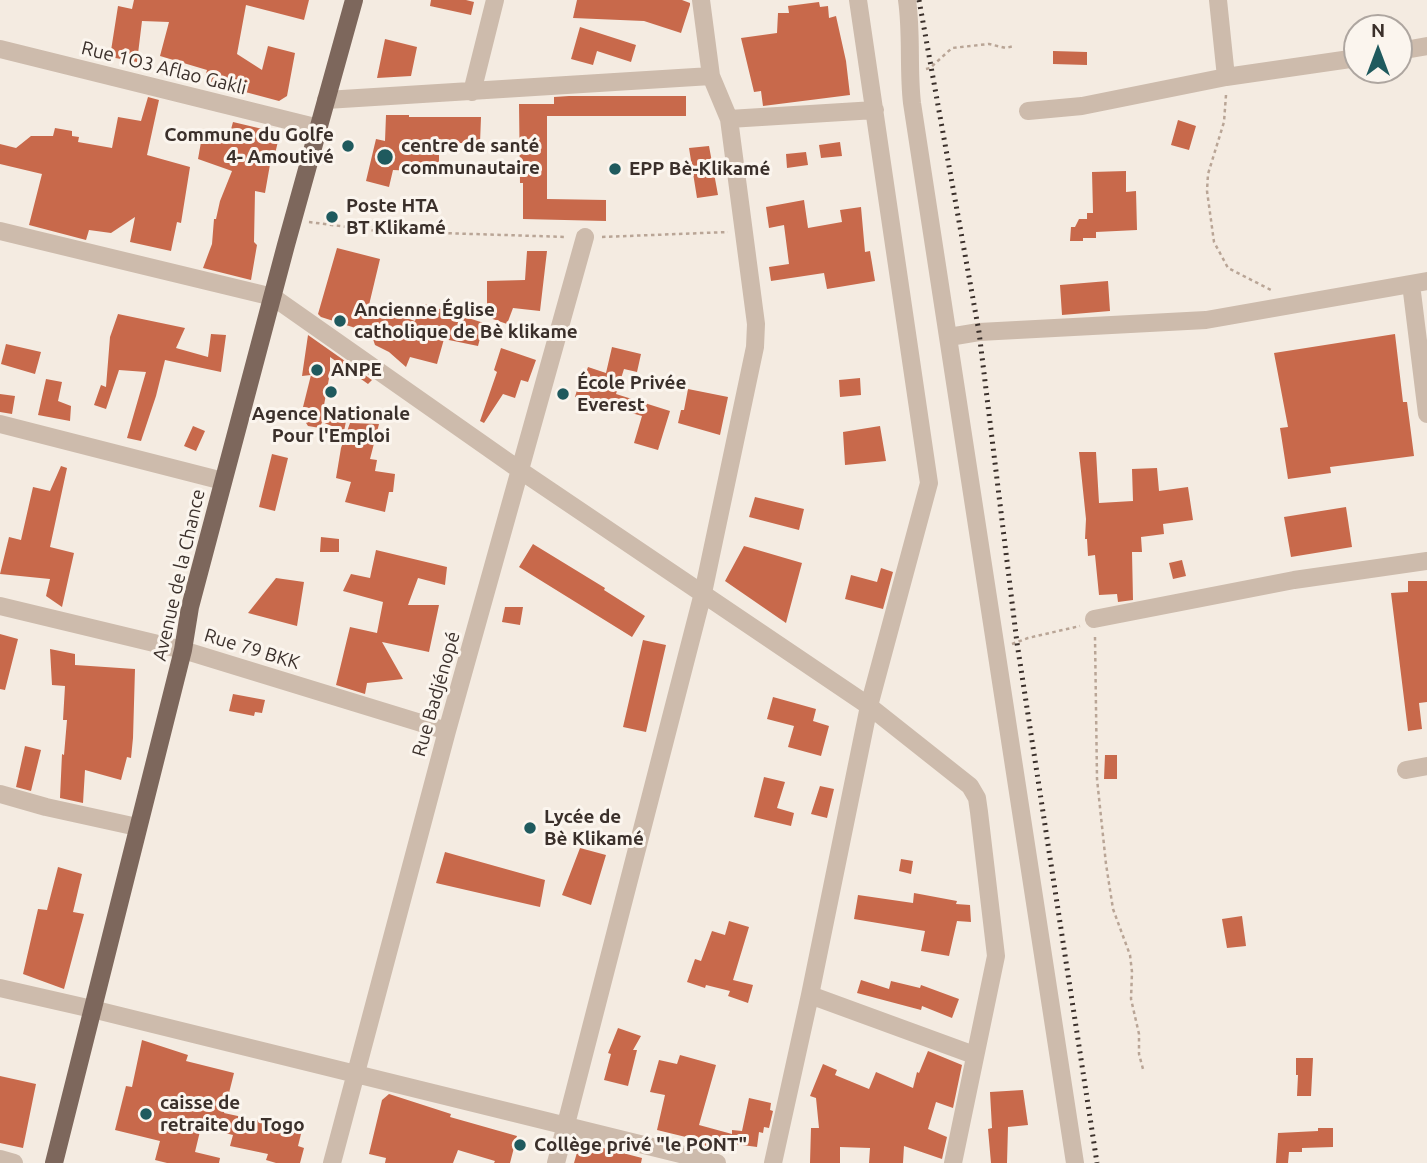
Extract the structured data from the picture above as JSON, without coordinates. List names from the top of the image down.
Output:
{
  "streets": {
    "main road": ["Avenue de la Chance"],
    "street": ["Rue 1O3 Aflao Gakli", "Rue 79 BKK", "Rue Badjénopé"]
  },
  "crossings": [
    ["Rue 1O3 Aflao Gakli", "Avenue de la Chance"],
    ["Avenue de la Chance", "Rue 79 BKK"],
    ["Rue 79 BKK", "Rue Badjénopé"]
  ],
  "places": [
    "Commune du Golfe 4- Amoutivé",
    "centre de santé communautaire",
    "EPP Bè-Klikamé",
    "Poste HTA BT Klikamé",
    "Ancienne Église catholique de Bè klikame",
    "ANPE",
    "Agence Nationale Pour l'Emploi",
    "École Privée Everest",
    "Lycée de Bè Klikamé",
    "caisse de retraite du Togo",
    "Collège privé \"le PONT\""
  ],
  "north": "top"
}
